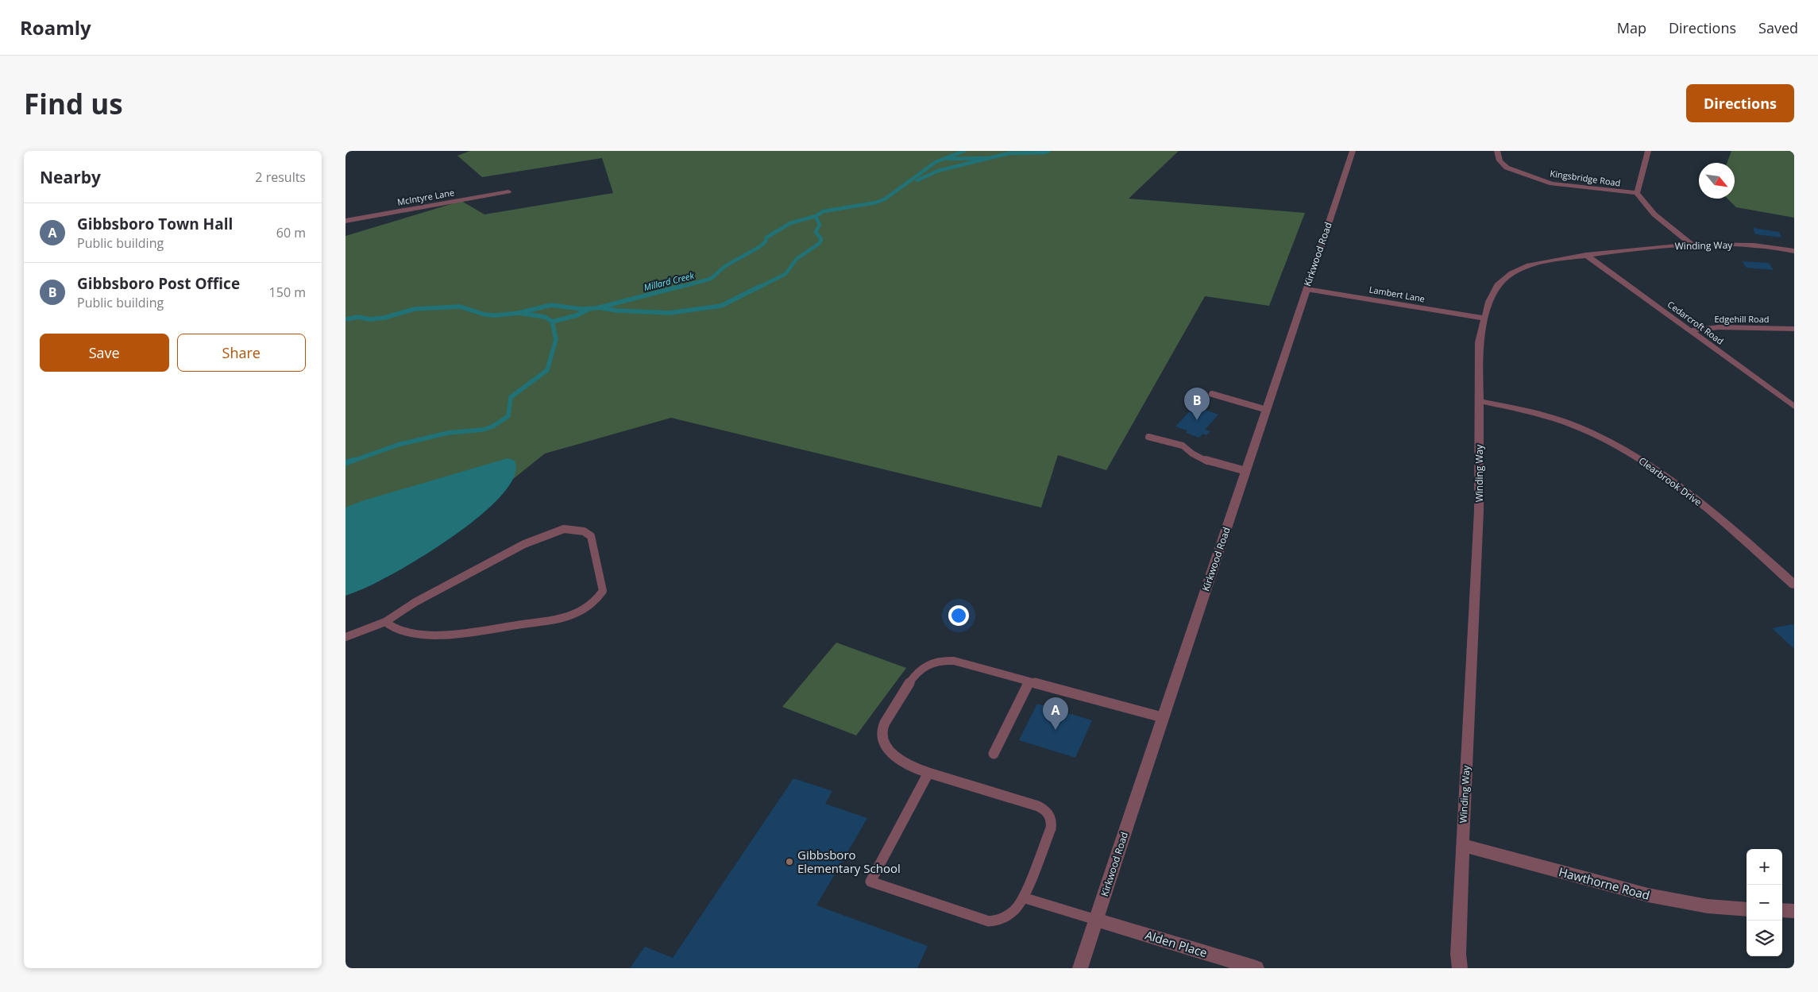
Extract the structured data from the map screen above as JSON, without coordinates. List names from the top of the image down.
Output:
{
  "streets": {
    "street": [
      "Kingsbridge Road",
      "McIntyre Lane",
      "Winding Way",
      "Kirkwood Road",
      "Lambert Lane",
      "Edgehill Road",
      "Cedarcroft Road",
      "Clearbrook Drive",
      "Hawthorne Road",
      "Alden Place"
    ]
  },
  "crossings": [
    ["Winding Way", "Lambert Lane"],
    ["Winding Way", "Cedarcroft Road"],
    ["Winding Way", "Clearbrook Drive"],
    ["Winding Way", "Hawthorne Road"],
    ["Kirkwood Road", "Lambert Lane"],
    ["Kirkwood Road", "Alden Place"],
    ["Edgehill Road", "Cedarcroft Road"]
  ],
  "water": ["Millard Creek"],
  "places": ["Gibbsboro Elementary School"],
  "north": "bottom right",
  "page": {
    "header": "Roamly",
    "nav": ["Map", "Directions", "Saved"],
    "buttons": [
      "Directions",
      ["Save", "Share"]
    ],
    "title": "Find us",
    "heading": ["Nearby", "2 results"],
    "list": [
      {
        "mark": "A",
        "name": "Gibbsboro Town Hall",
        "note": "Public building",
        "value": "60 m"
      },
      {
        "mark": "B",
        "name": "Gibbsboro Post Office",
        "note": "Public building",
        "value": "150 m"
      }
    ],
    "pins": ["B", "A"],
    "map_buttons": ["+", "−"]
  }
}
